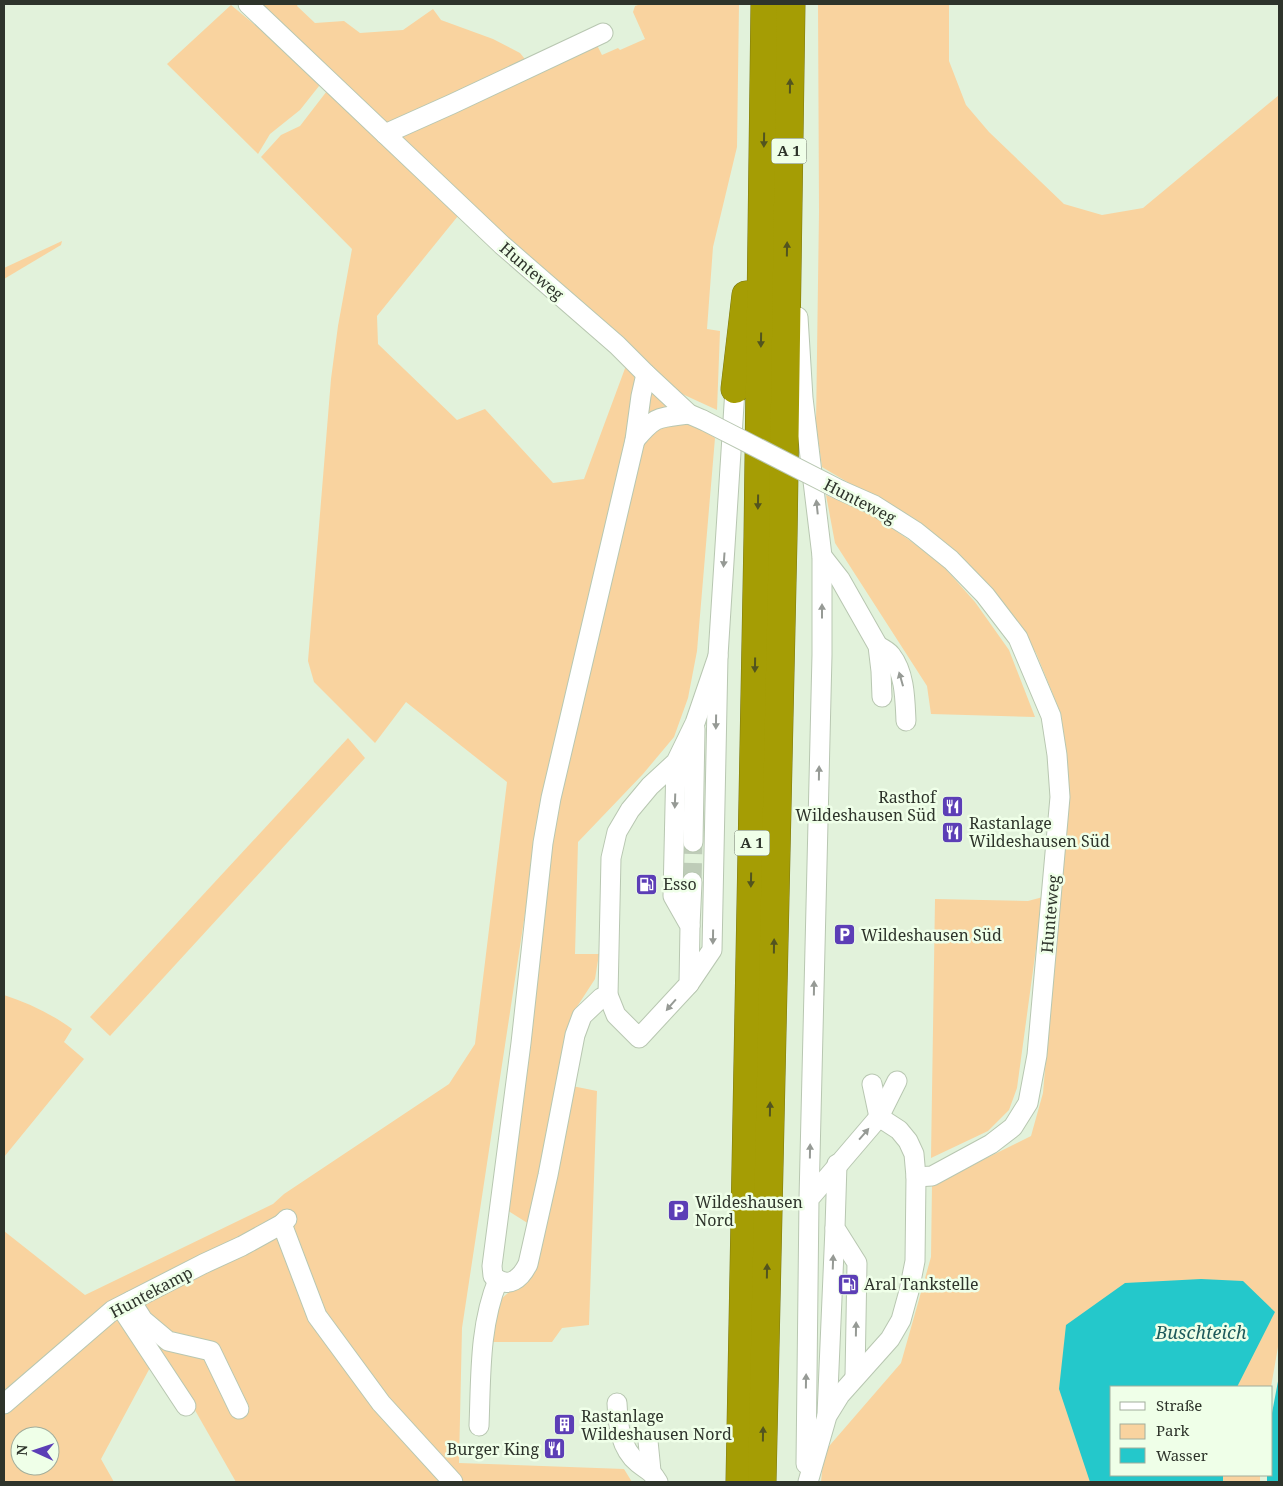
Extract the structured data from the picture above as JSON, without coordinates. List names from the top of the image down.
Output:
{
  "streets": {
    "highway": ["A 1"],
    "street": ["Hunteweg", "Huntekamp"]
  },
  "water": ["Buschteich"],
  "places": {
    "restaurant": ["Rasthof Wildeshausen Süd", "Rastanlage Wildeshausen Süd", "Burger King"],
    "fuel station": ["Esso", "Aral Tankstelle"],
    "parking": ["Wildeshausen Süd", "Wildeshausen Nord"],
    "building": ["Rastanlage Wildeshausen Nord"]
  },
  "legend": ["Straße", "Park", "Wasser"],
  "north": "left"
}
